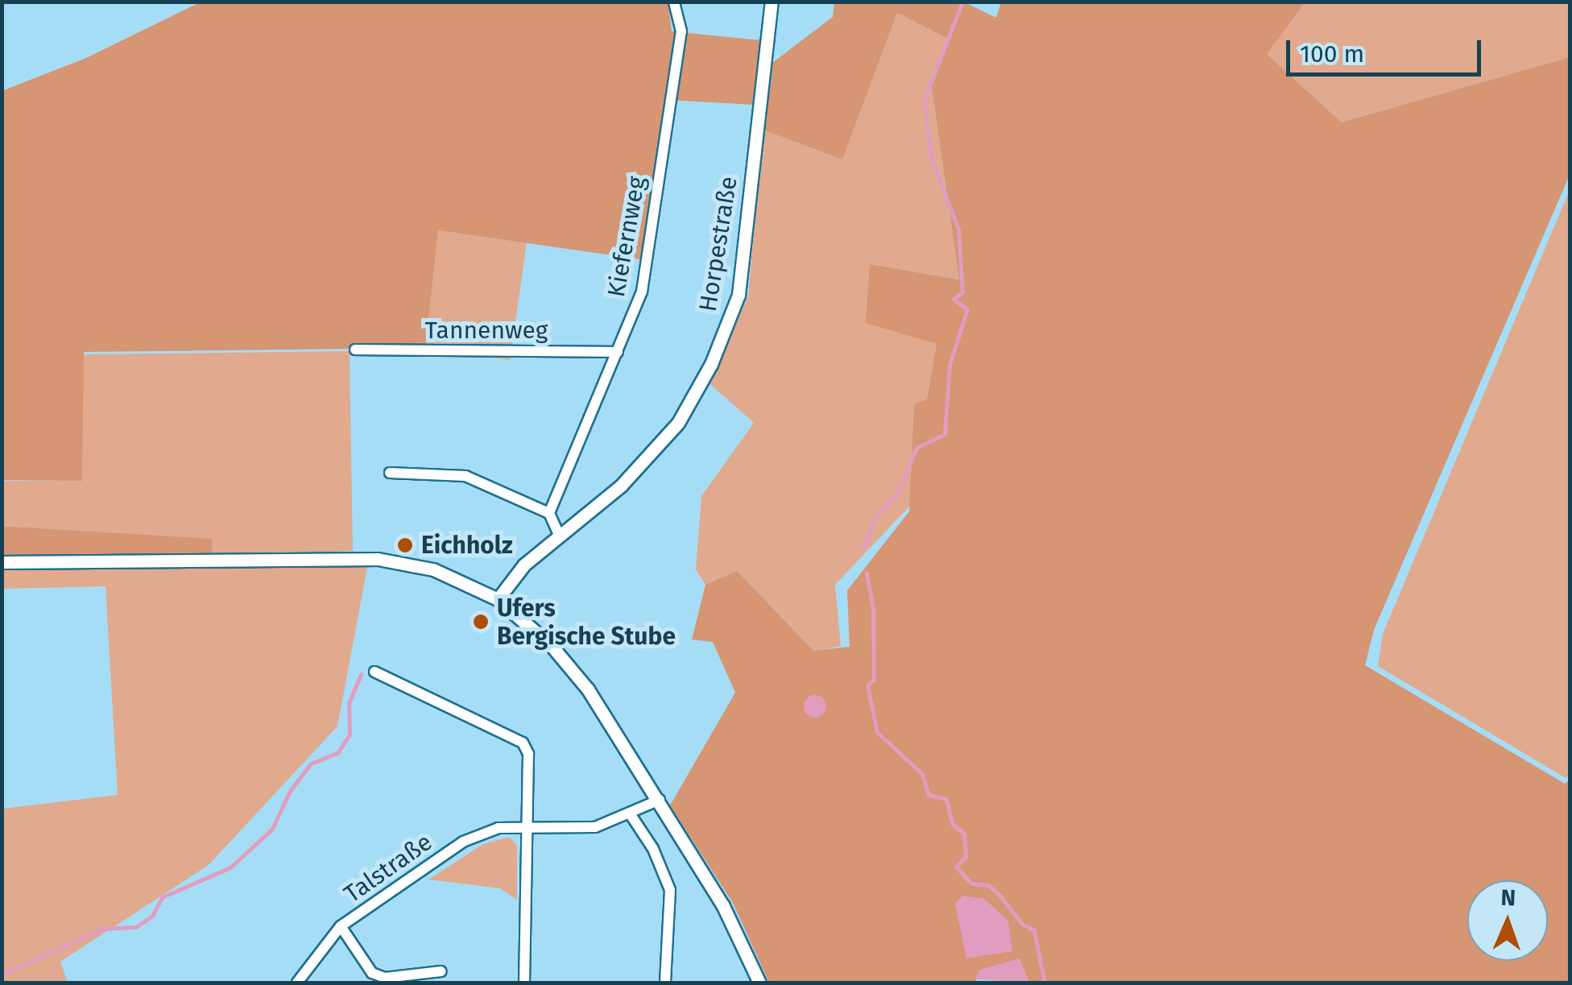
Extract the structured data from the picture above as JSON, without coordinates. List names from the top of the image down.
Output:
{
  "streets": {
    "street": [
      "Kiefernweg",
      "Horpestraße",
      "Tannenweg",
      "Talstraße"
    ]
  },
  "crossings": [
    ["Kiefernweg", "Tannenweg"]
  ],
  "places": ["Eichholz", "Ufers Bergische Stube"],
  "scale_bar": "100 m",
  "north": "top"
}
